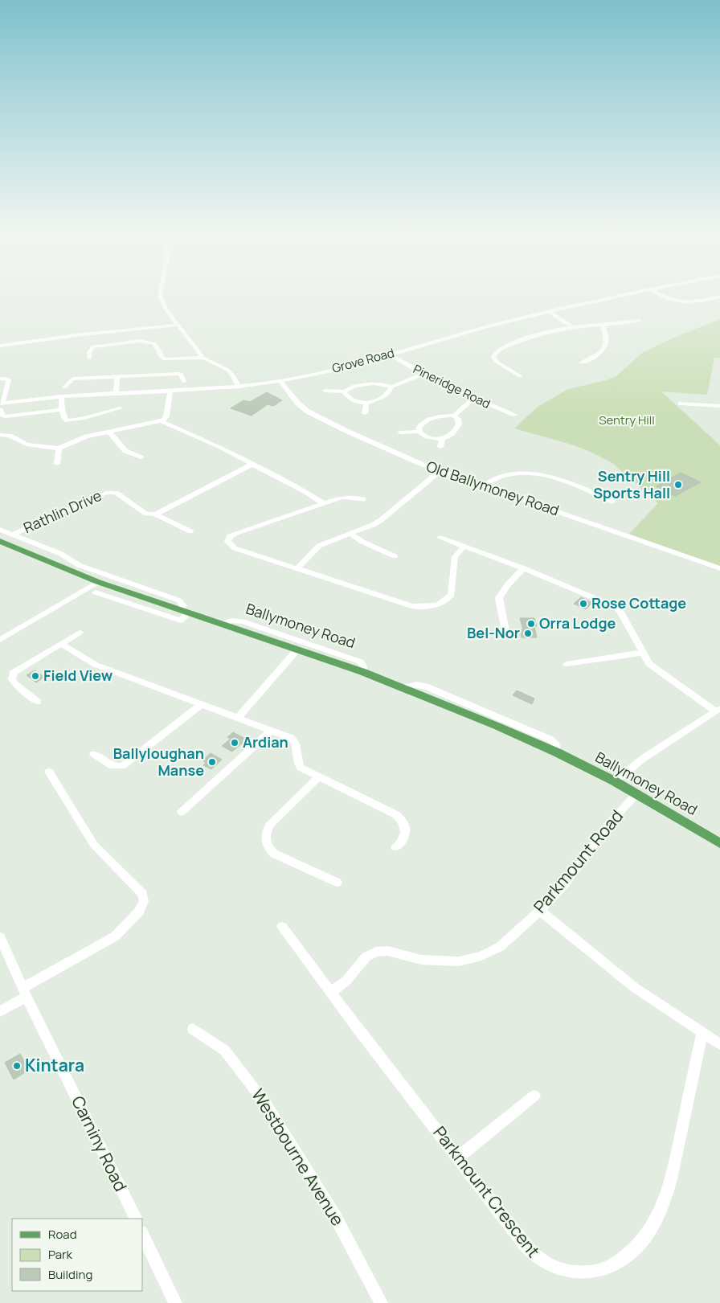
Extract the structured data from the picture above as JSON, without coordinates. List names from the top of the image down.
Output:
{
  "streets": {
    "main road": ["Ballymoney Road"],
    "street": [
      "Grove Road",
      "Pineridge Road",
      "Old Ballymoney Road",
      "Rathlin Drive",
      "Parkmount Road",
      "Carniny Road",
      "Westbourne Avenue",
      "Parkmount Crescent"
    ]
  },
  "crossings": [
    ["Grove Road", "Pineridge Road"],
    ["Grove Road", "Old Ballymoney Road"],
    ["Ballymoney Road", "Parkmount Road"],
    ["Parkmount Road", "Parkmount Crescent"]
  ],
  "parks": ["Sentry Hill"],
  "places": [
    "Sentry Hill Sports Hall",
    "Rose Cottage",
    "Orra Lodge",
    "Bel-Nor",
    "Field View",
    "Ardian",
    "Ballyloughan Manse",
    "Kintara"
  ],
  "legend": ["Road", "Park", "Building"]
}
